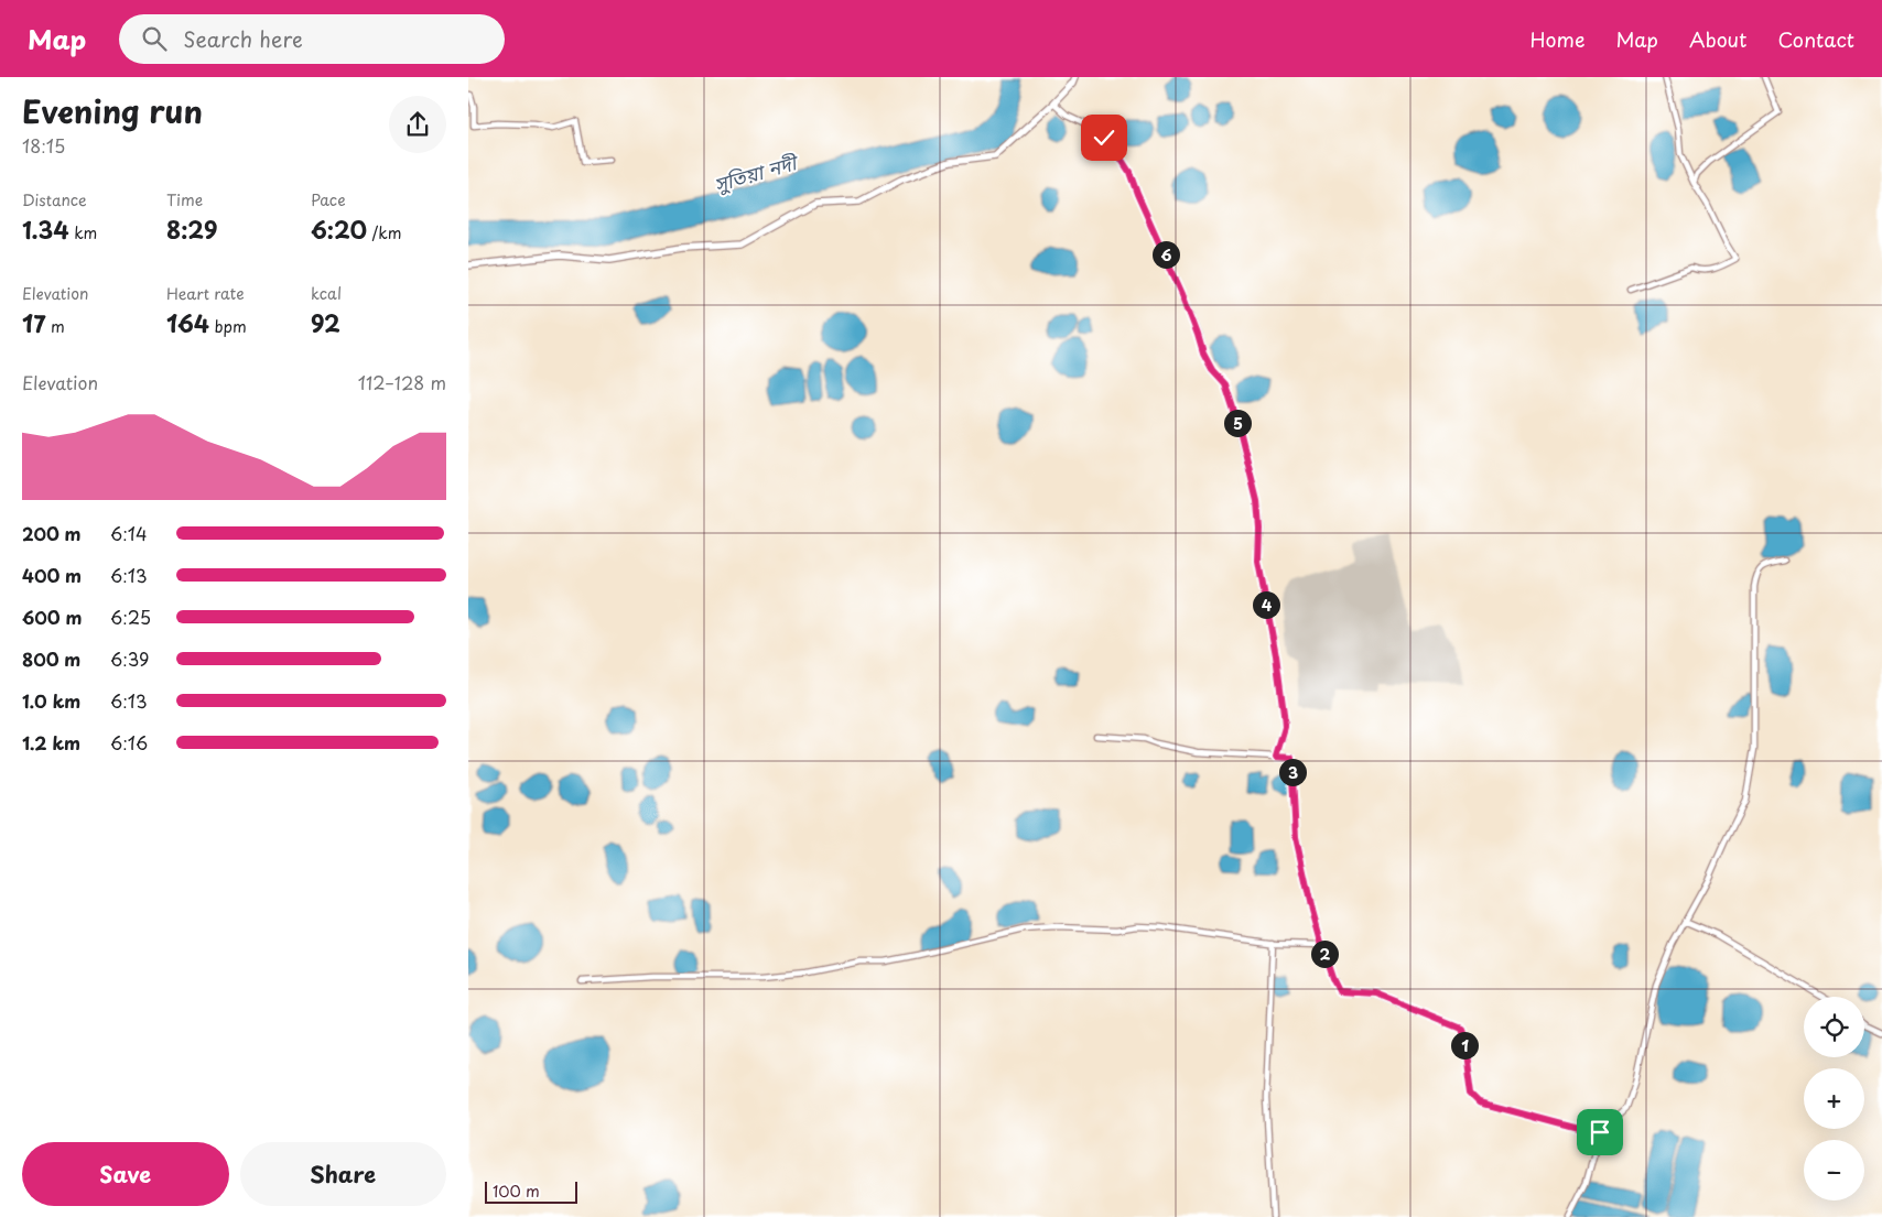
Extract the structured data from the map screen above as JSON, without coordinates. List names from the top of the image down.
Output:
{
  "water": ["সুতিয়া নদী"],
  "scale_bar": "100 m",
  "page": {
    "header": "Map",
    "search": "Search here",
    "nav": [
      "Home",
      "Map",
      "About",
      "Contact"
    ],
    "heading": ["Evening run", "18:15"],
    "stats": [
      ["Distance", "1.34 km"],
      ["Time", "8:29"],
      ["Pace", "6:20 /km"],
      ["Elevation", "17 m"],
      ["Heart rate", "164 bpm"],
      ["kcal", "92"]
    ],
    "pins": [
      "6",
      "5",
      "4",
      "3",
      "2",
      "1"
    ],
    "chart": ["Elevation", "112–128 m"],
    "list": [
      {
        "name": "200 m",
        "note": "6:14"
      },
      {
        "name": "400 m",
        "note": "6:13"
      },
      {
        "name": "600 m",
        "note": "6:25"
      },
      {
        "name": "800 m",
        "note": "6:39"
      },
      {
        "name": "1.0 km",
        "note": "6:13"
      },
      {
        "name": "1.2 km",
        "note": "6:16"
      }
    ],
    "map_buttons": ["+", "−"],
    "buttons": ["Save", "Share"],
    "scale": "100 m"
  }
}
